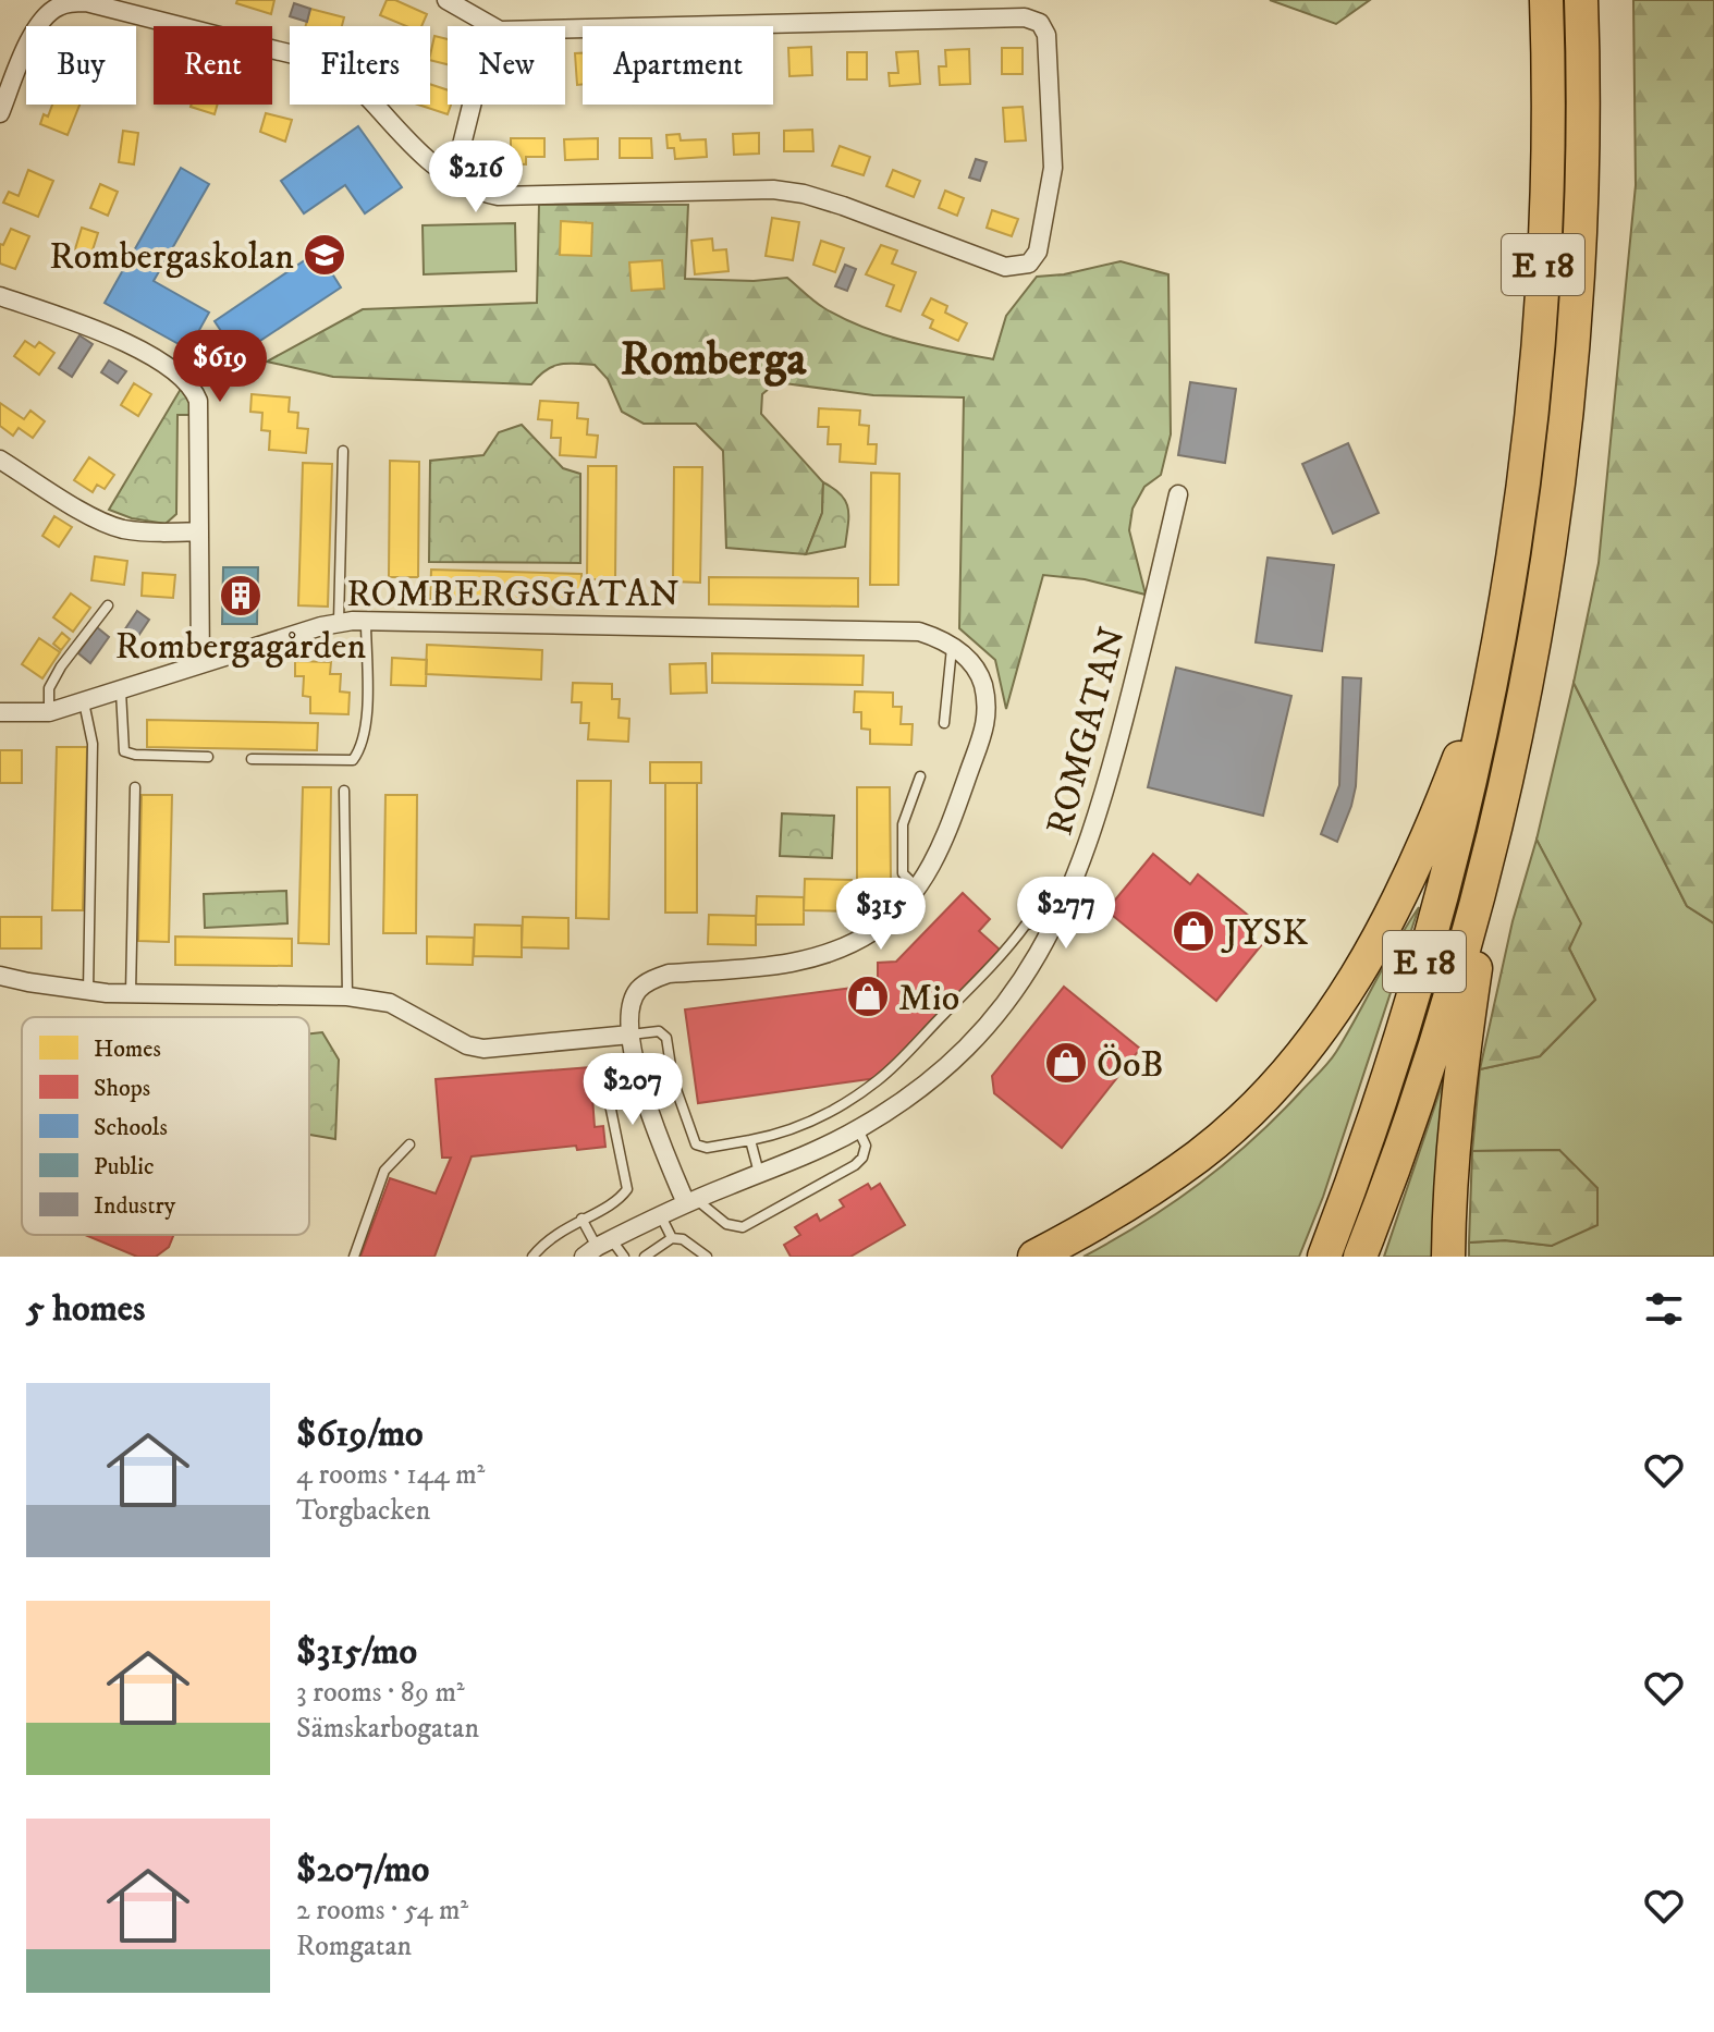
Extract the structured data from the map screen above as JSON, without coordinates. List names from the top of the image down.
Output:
{
  "streets": {
    "highway": ["E 18"],
    "street": ["ROMBERGSGATAN", "ROMGATAN"]
  },
  "districts": ["Romberga"],
  "places": {
    "school or university": ["Rombergaskolan"],
    "building": ["Rombergagården"],
    "shop": ["JYSK", "Mio", "ÖoB"]
  },
  "legend": [
    "Homes",
    "Shops",
    "Schools",
    "Public",
    "Industry"
  ],
  "page": {
    "chip": [
      "Buy",
      "Rent",
      "Filters",
      "New",
      "Apartment"
    ],
    "price": [
      "$216",
      "$619",
      "$277",
      "$315",
      "$207"
    ],
    "heading": "5 homes",
    "list": [
      {
        "name": "$619/mo",
        "note": "4 rooms · 144 m² · Torgbacken"
      },
      {
        "name": "$315/mo",
        "note": "3 rooms · 89 m² · Sämskarbogatan"
      },
      {
        "name": "$207/mo",
        "note": "2 rooms · 54 m² · Romgatan"
      }
    ]
  }
}
